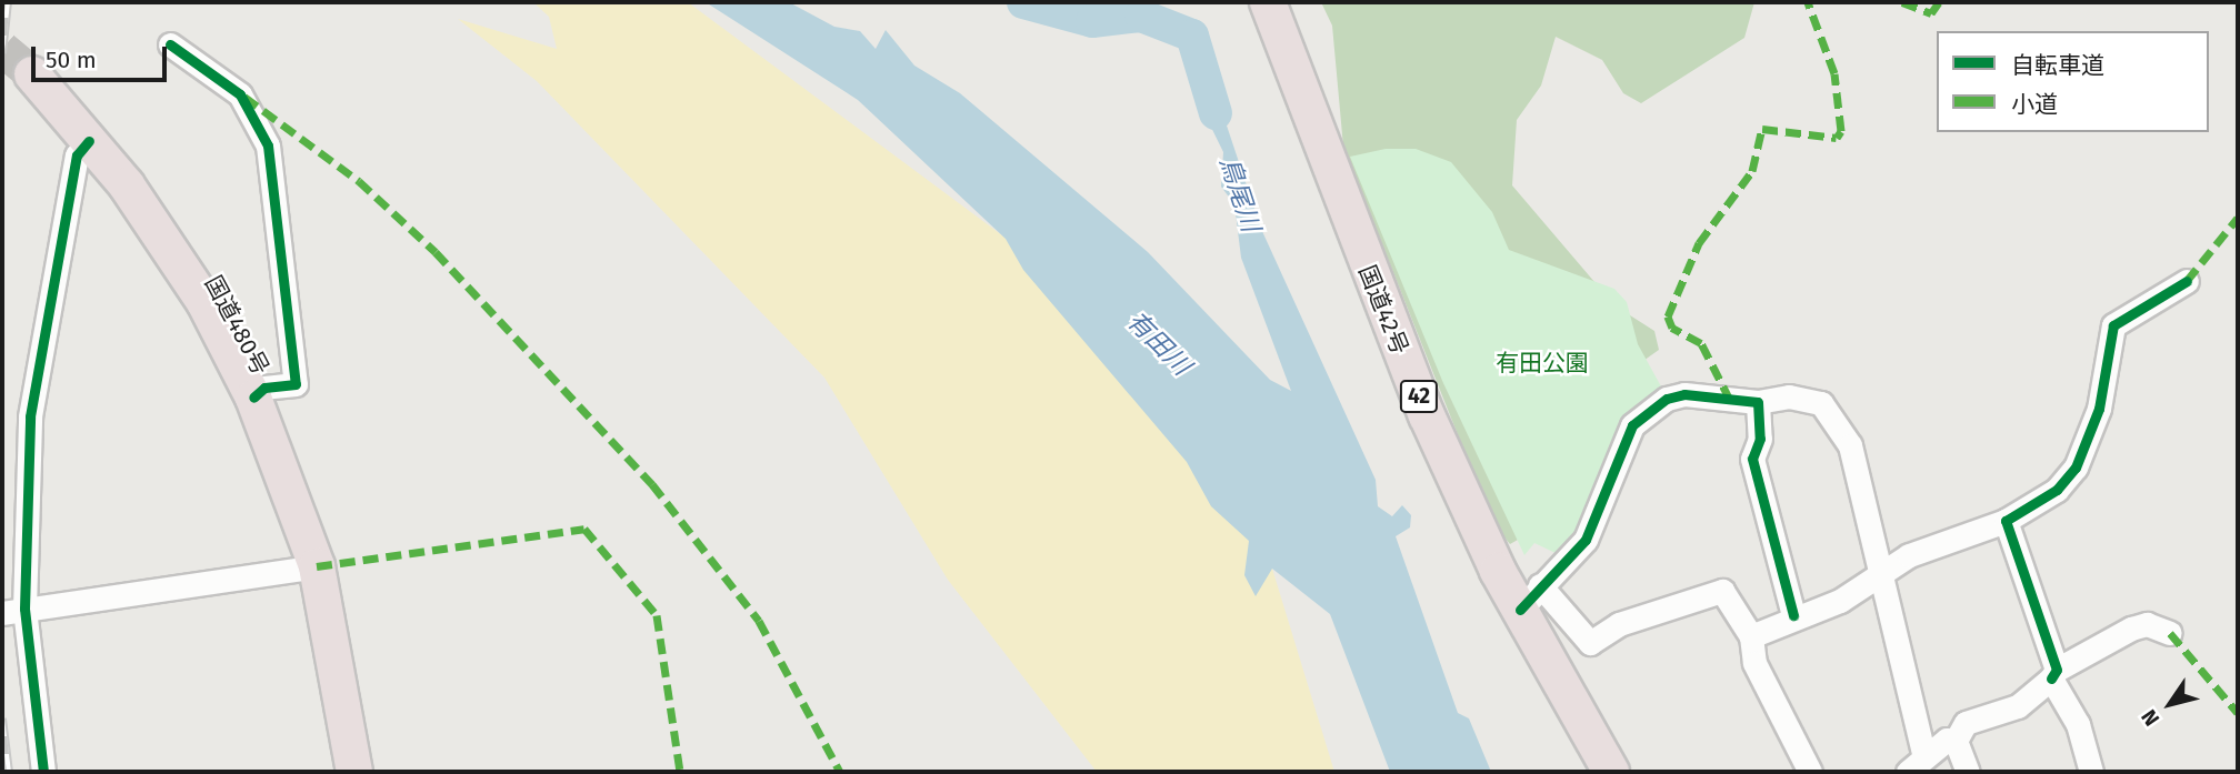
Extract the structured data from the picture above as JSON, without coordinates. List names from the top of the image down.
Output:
{
  "streets": {
    "highway": ["国道42号", "国道480号", "42"]
  },
  "water": ["鳥尾川", "有田川"],
  "parks": ["有田公園"],
  "legend": ["自転車道", "小道"],
  "scale_bar": "50 m",
  "north": "bottom left"
}
